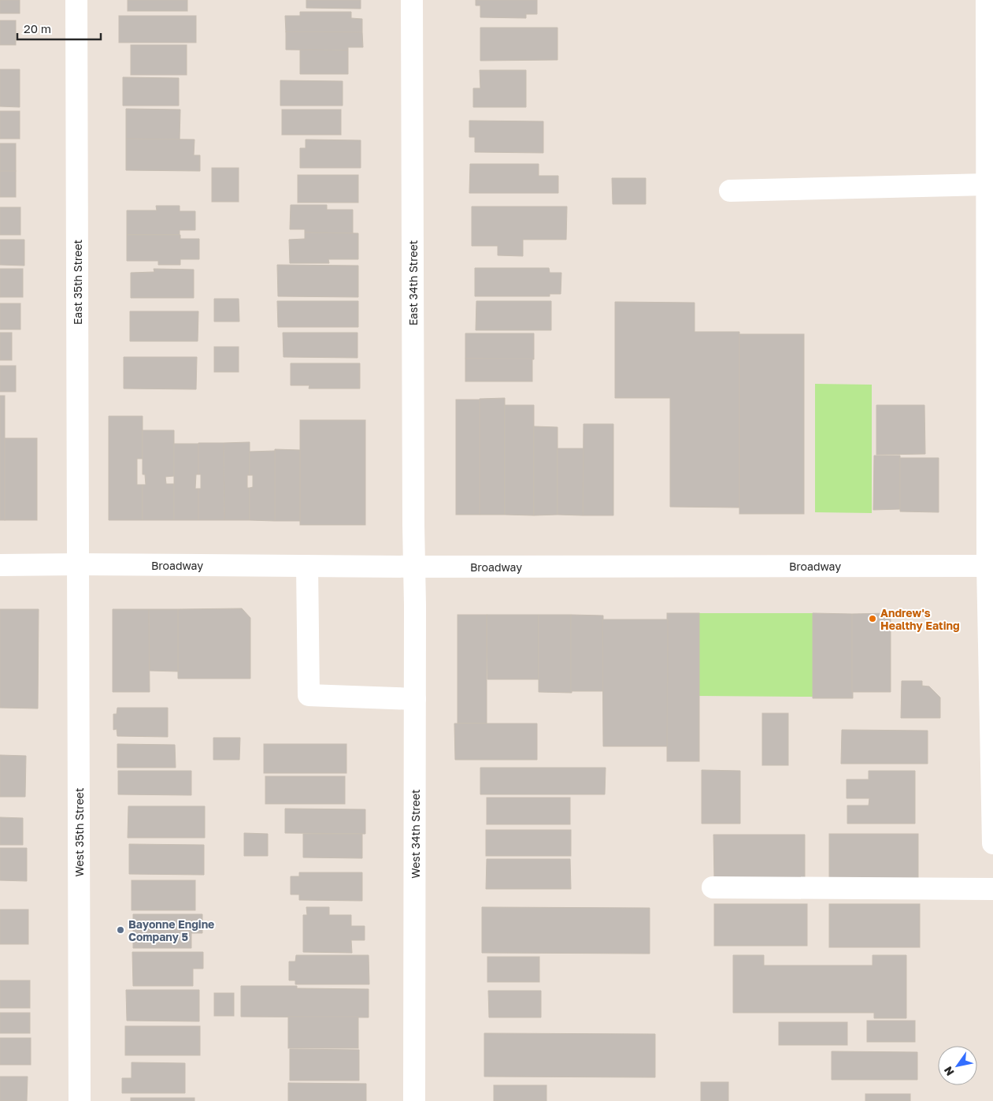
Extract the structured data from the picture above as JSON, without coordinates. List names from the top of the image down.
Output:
{
  "streets": {
    "street": [
      "East 35th Street",
      "East 34th Street",
      "Broadway",
      "West 35th Street",
      "West 34th Street"
    ]
  },
  "crossings": [
    ["East 35th Street", "Broadway"],
    ["East 35th Street", "West 35th Street"],
    ["East 34th Street", "Broadway"],
    ["East 34th Street", "West 34th Street"],
    ["Broadway", "West 35th Street"],
    ["Broadway", "West 34th Street"]
  ],
  "places": ["Andrew's Healthy Eating", "Bayonne Engine Company 5"],
  "scale_bar": "20 m",
  "north": "bottom left"
}
